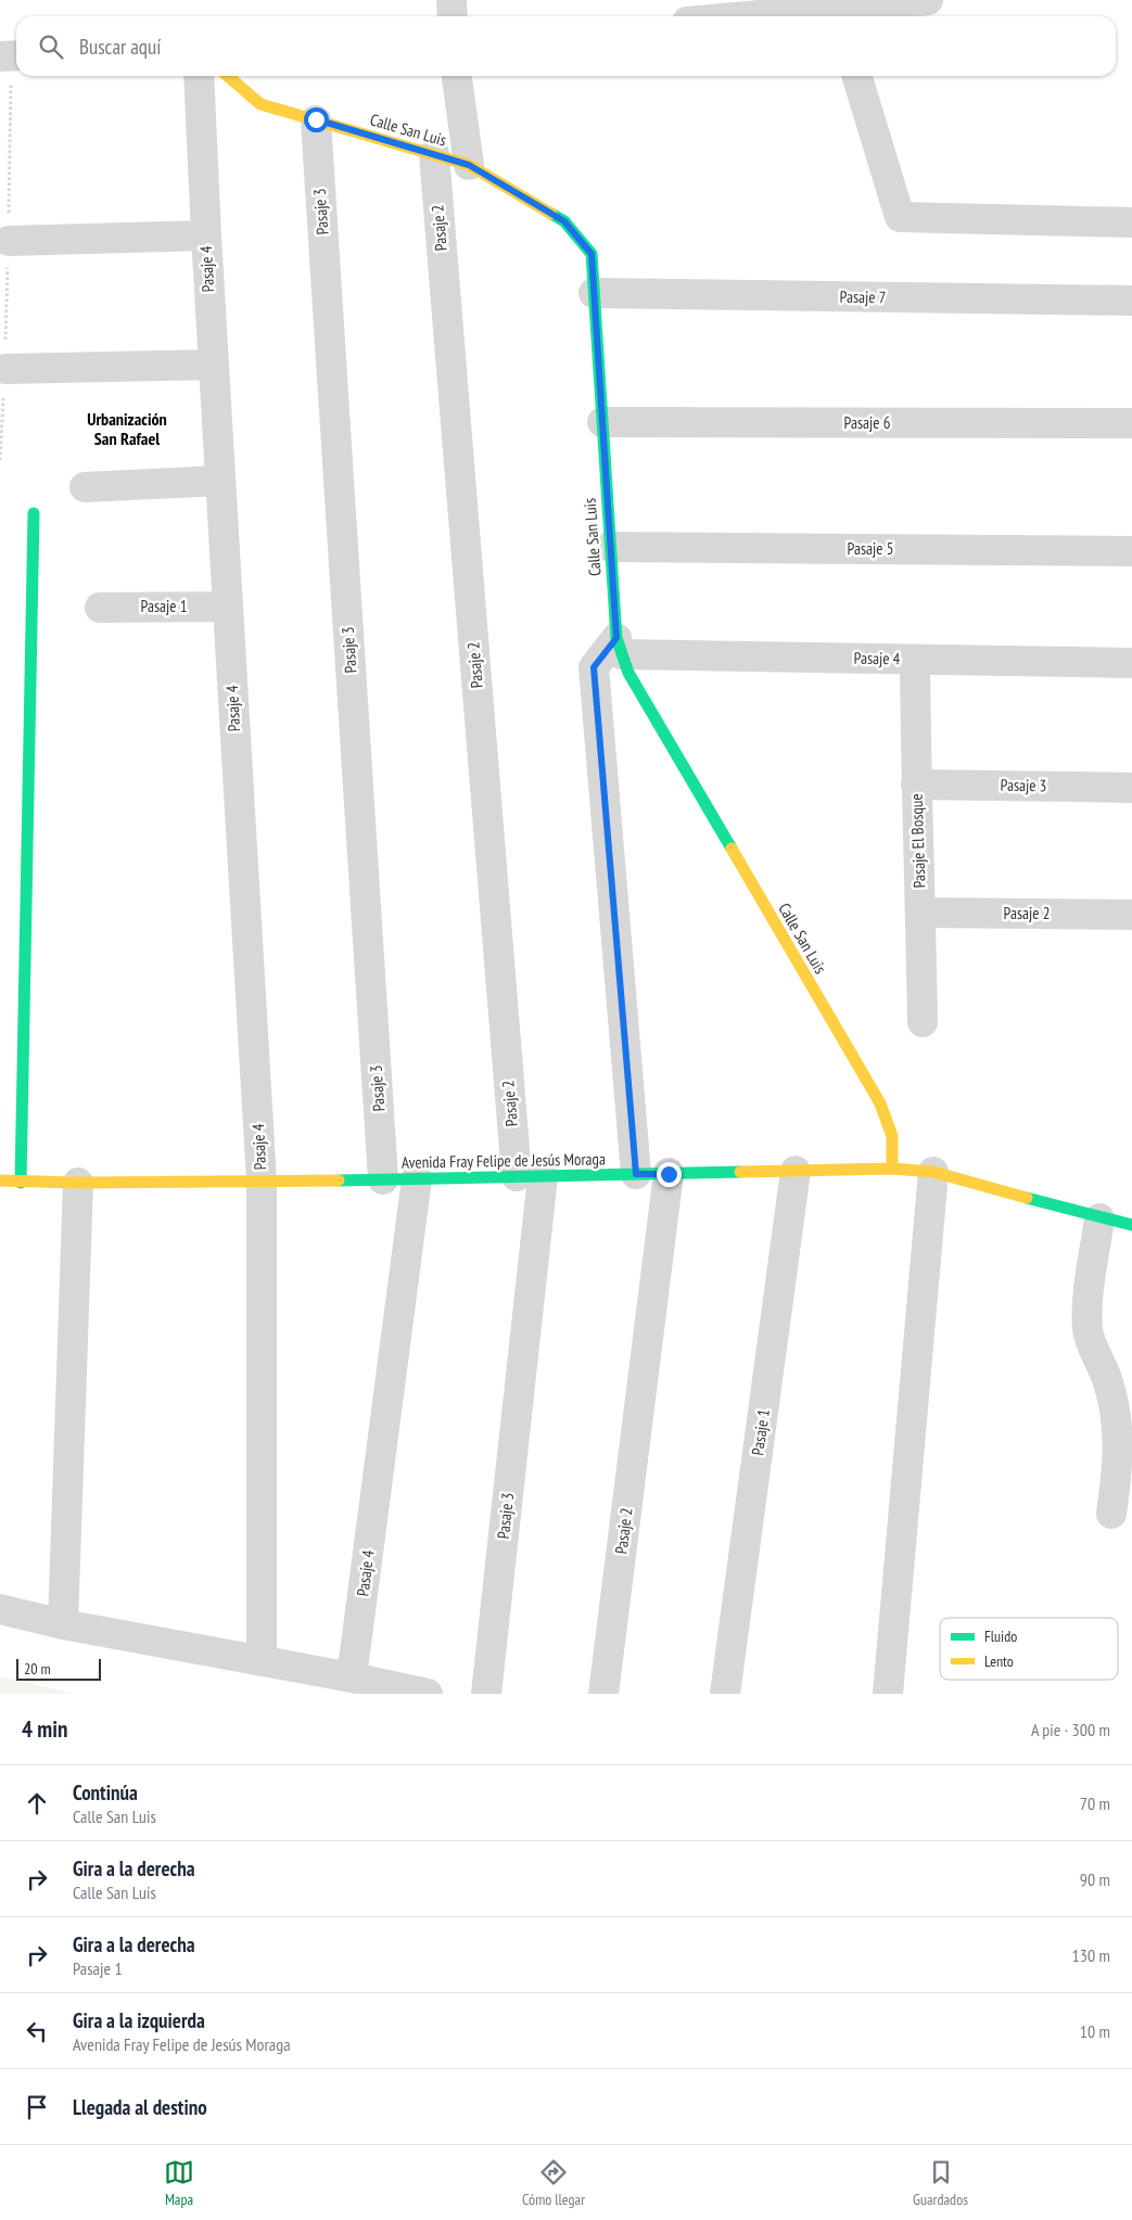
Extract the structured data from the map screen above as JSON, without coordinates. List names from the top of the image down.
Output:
{
  "streets": {
    "street": [
      "Calle San Luis",
      "Pasaje 3",
      "Pasaje 2",
      "Pasaje 4",
      "Pasaje 7",
      "Pasaje 6",
      "Pasaje 5",
      "Pasaje 1",
      "Pasaje El Bosque",
      "Avenida Fray Felipe de Jesús Moraga"
    ]
  },
  "crossings": [
    ["Calle San Luis", "Pasaje 3"],
    ["Calle San Luis", "Pasaje 2"],
    ["Calle San Luis", "Pasaje 4"],
    ["Calle San Luis", "Pasaje 7"],
    ["Calle San Luis", "Pasaje 6"],
    ["Calle San Luis", "Pasaje 5"],
    ["Calle San Luis", "Avenida Fray Felipe de Jesús Moraga"],
    ["Pasaje 3", "Pasaje 2"],
    ["Pasaje 3", "Pasaje El Bosque"],
    ["Pasaje 3", "Avenida Fray Felipe de Jesús Moraga"],
    ["Pasaje 2", "Pasaje El Bosque"],
    ["Pasaje 2", "Avenida Fray Felipe de Jesús Moraga"],
    ["Pasaje 4", "Pasaje 1"],
    ["Pasaje 4", "Pasaje El Bosque"],
    ["Pasaje 4", "Avenida Fray Felipe de Jesús Moraga"],
    ["Pasaje 1", "Avenida Fray Felipe de Jesús Moraga"]
  ],
  "districts": ["Urbanización San Rafael"],
  "legend": ["Fluido", "Lento"],
  "scale_bar": "20 m",
  "page": {
    "search": "Buscar aquí",
    "scale": "20 m",
    "heading": ["4 min", "A pie · 300 m"],
    "list": [
      ["Continúa", "Calle San Luis", "70 m"],
      ["Gira a la derecha", "Calle San Luis", "90 m"],
      ["Gira a la derecha", "Pasaje 1", "130 m"],
      ["Gira a la izquierda", "Avenida Fray Felipe de Jesús Moraga", "10 m"],
      "Llegada al destino"
    ],
    "nav": ["Mapa", "Cómo llegar", "Guardados"]
  }
}
